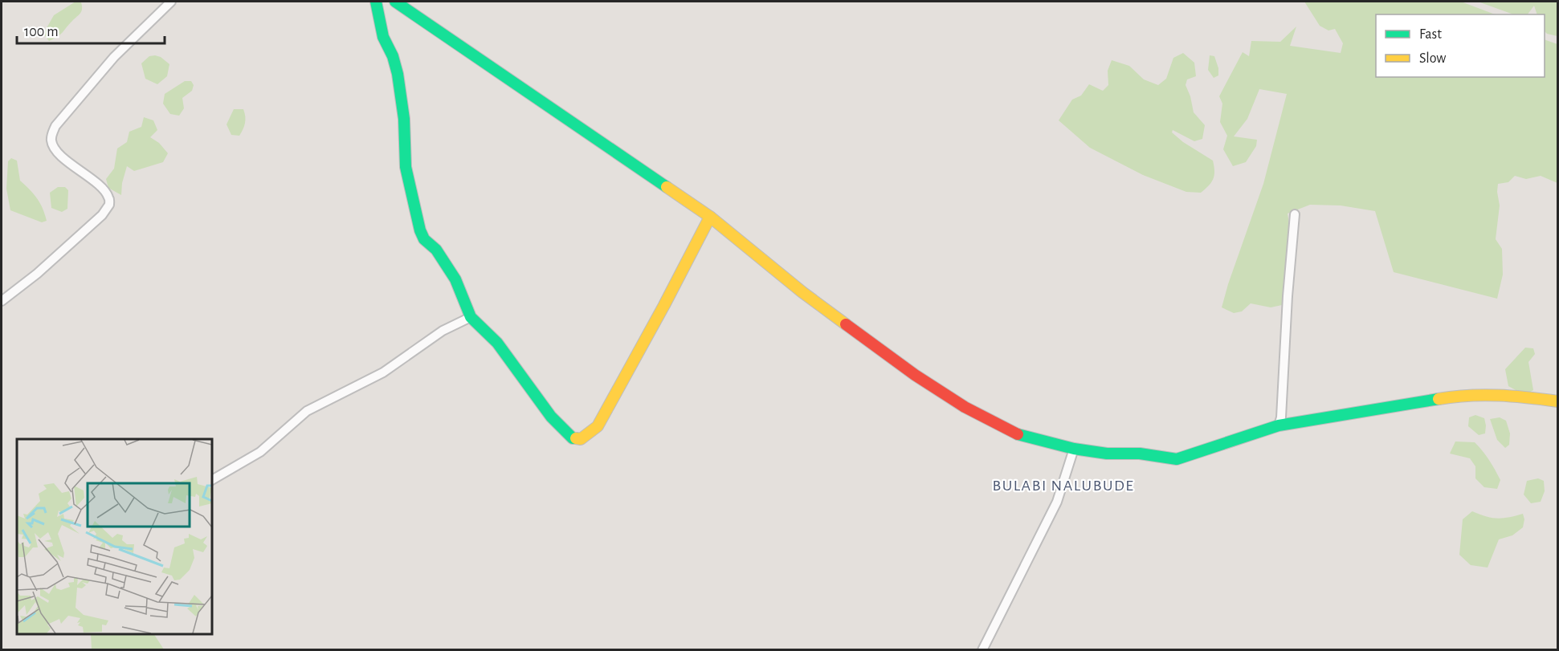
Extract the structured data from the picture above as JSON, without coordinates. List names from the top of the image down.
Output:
{
  "districts": ["BULABI NALUBUDE"],
  "legend": ["Fast", "Slow"],
  "scale_bar": "100 m"
}
